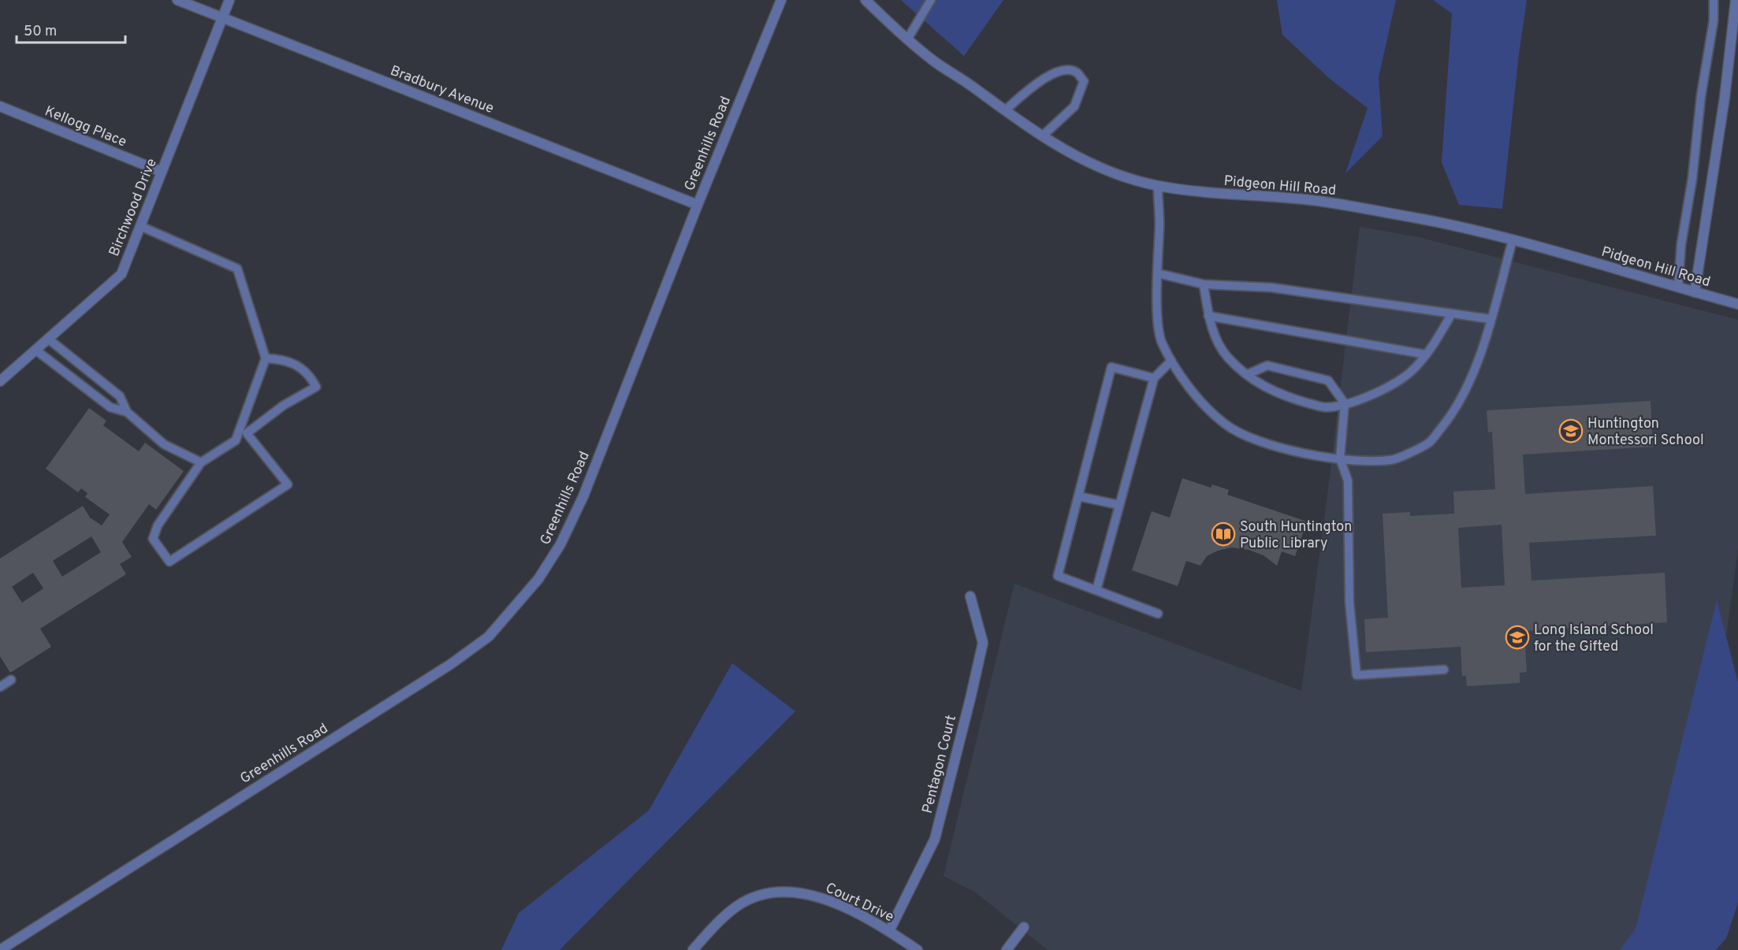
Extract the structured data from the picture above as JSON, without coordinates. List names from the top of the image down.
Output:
{
  "streets": {
    "street": [
      "Bradbury Avenue",
      "Kellogg Place",
      "Greenhills Road",
      "Pidgeon Hill Road",
      "Birchwood Drive",
      "Pentagon Court",
      "Court Drive"
    ]
  },
  "crossings": [
    ["Bradbury Avenue", "Greenhills Road"],
    ["Bradbury Avenue", "Birchwood Drive"],
    ["Kellogg Place", "Birchwood Drive"],
    ["Pentagon Court", "Court Drive"]
  ],
  "places": {
    "school or university": ["Huntington Montessori School", "Long Island School for the Gifted"],
    "library": ["South Huntington Public Library"]
  },
  "scale_bar": "50 m"
}
